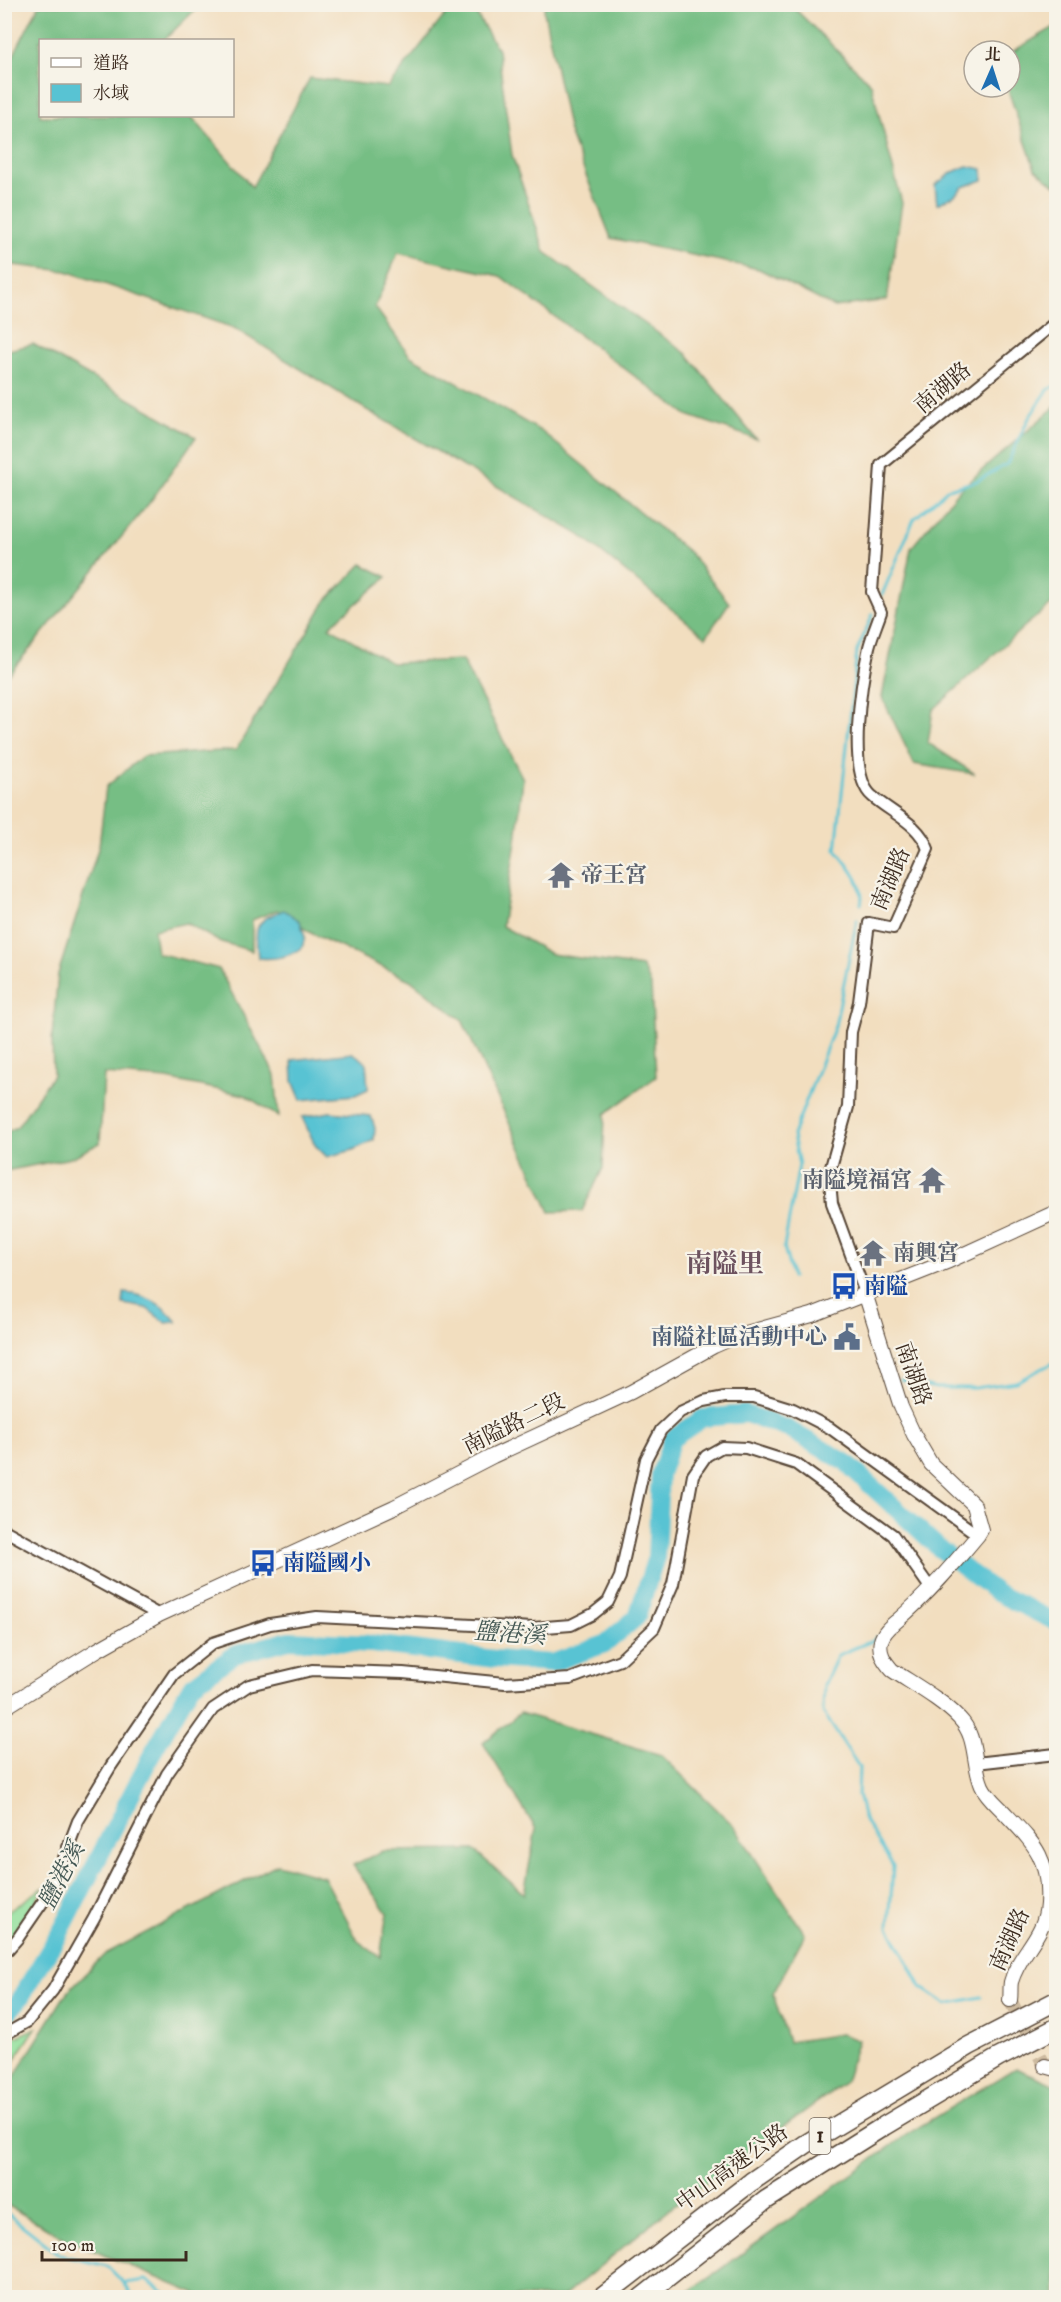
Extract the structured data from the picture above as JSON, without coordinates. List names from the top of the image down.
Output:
{
  "streets": {
    "highway": ["1", "中山高速公路"],
    "street": ["南湖路", "南隘路二段"]
  },
  "crossings": [
    ["南湖路", "南隘路二段"]
  ],
  "districts": ["南隘里"],
  "water": ["鹽港溪"],
  "places": {
    "temple": ["帝王宮", "南隘境福宮", "南興宮"],
    "bus stop": ["南隘", "南隘國小"],
    "public building": ["南隘社區活動中心"]
  },
  "legend": ["道路", "水域"],
  "scale_bar": "100 m",
  "north": "top"
}
